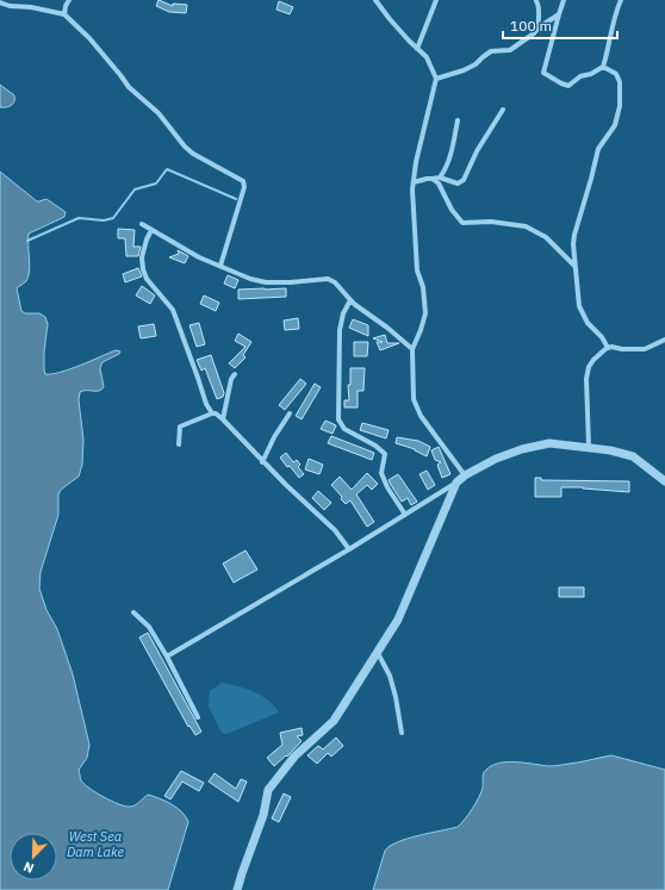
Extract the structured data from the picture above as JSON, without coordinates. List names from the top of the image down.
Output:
{
  "water": ["West Sea Dam Lake"],
  "scale_bar": "100 m",
  "north": "bottom left"
}
